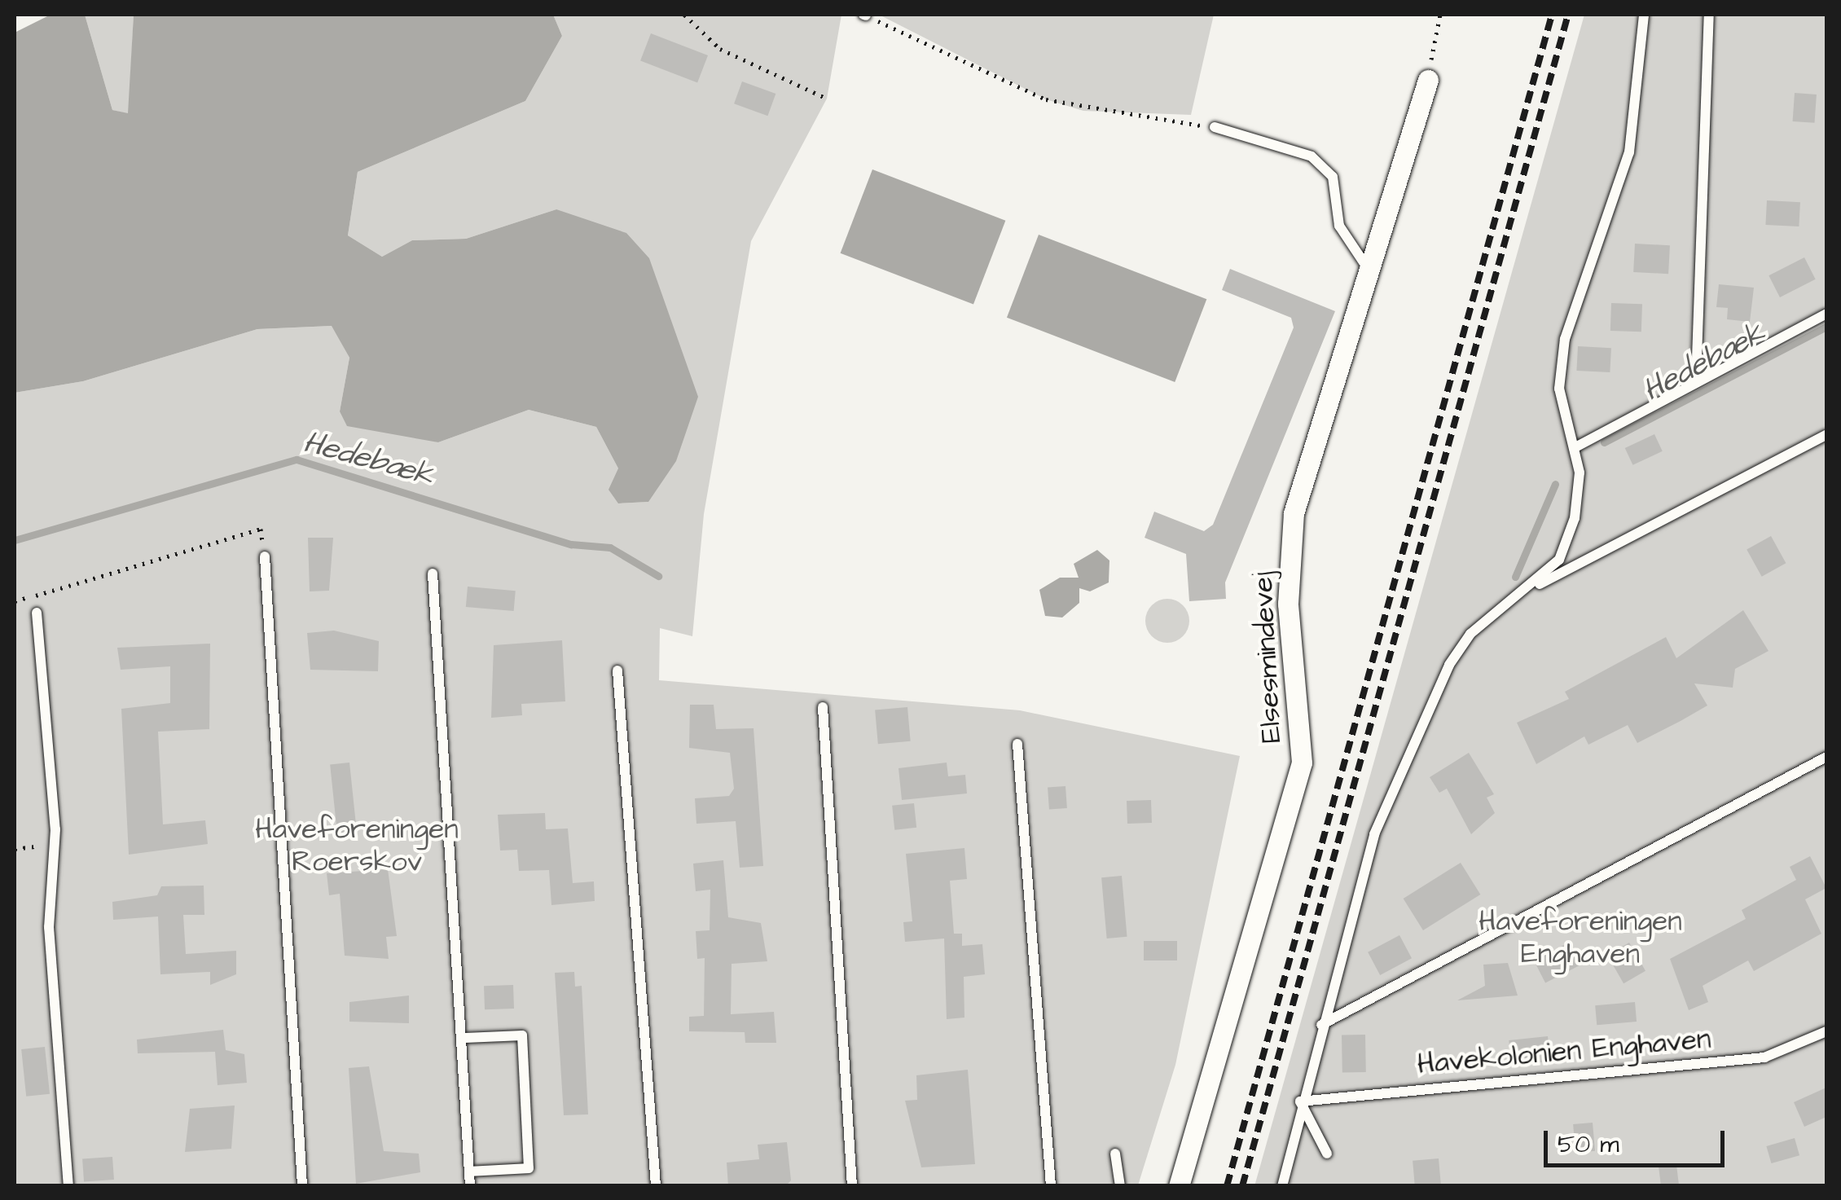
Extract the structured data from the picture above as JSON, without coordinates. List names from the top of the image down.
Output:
{
  "streets": {
    "street": ["Elsesmindevej"],
    "lane": ["Havekolonien Enghaven"]
  },
  "water": ["Hedebæk"],
  "parks": ["Haveforeningen Roerskov", "Haveforeningen Enghaven"],
  "scale_bar": "50 m"
}
